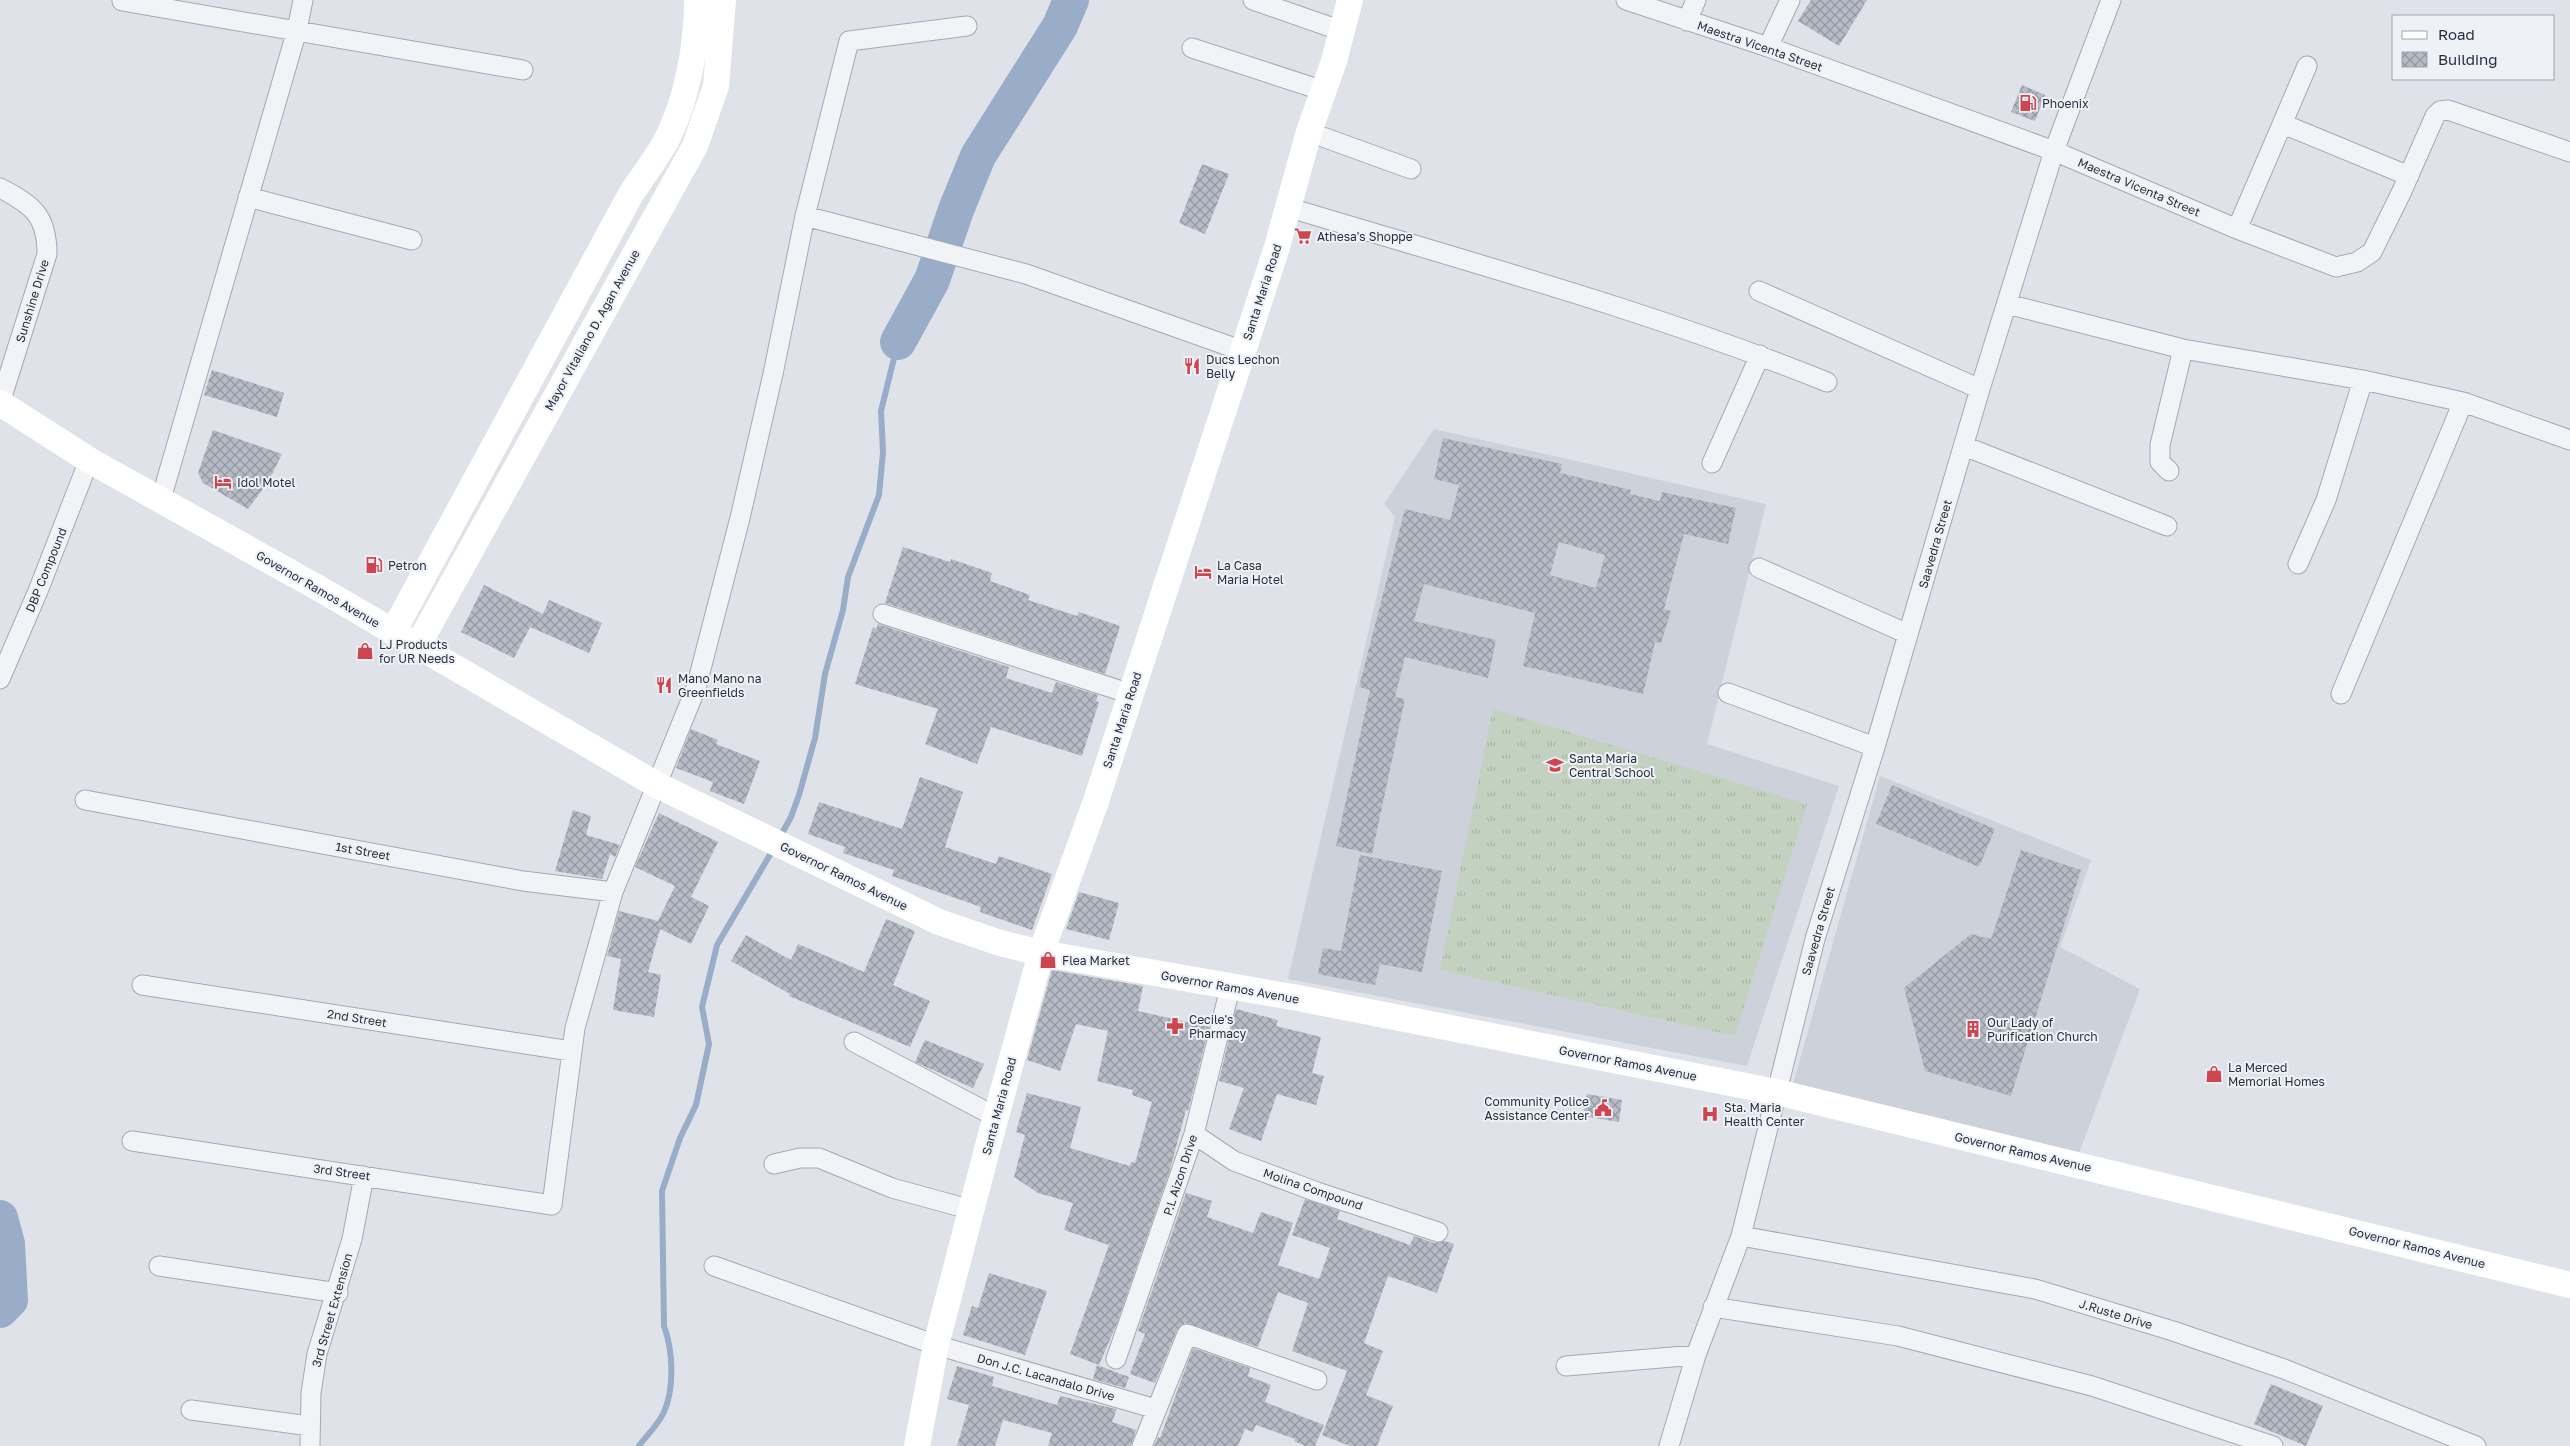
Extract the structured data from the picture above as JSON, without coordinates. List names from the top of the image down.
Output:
{
  "streets": {
    "main road": ["Santa Maria Road", "Mayor Vitaliano D. Agan Avenue", "Governor Ramos Avenue"],
    "street": [
      "Maestra Vicenta Street",
      "Sunshine Drive",
      "Saavedra Street",
      "DBP Compound",
      "1st Street",
      "2nd Street",
      "3rd Street",
      "P.L Aizon Drive",
      "Molina Compound",
      "3rd Street Extension",
      "J.Ruste Drive",
      "Don J.C. Lacandalo Drive"
    ]
  },
  "crossings": [
    ["Maestra Vicenta Street", "Saavedra Street"],
    ["Santa Maria Road", "Governor Ramos Avenue"],
    ["Santa Maria Road", "Don J.C. Lacandalo Drive"],
    ["Sunshine Drive", "Governor Ramos Avenue"],
    ["Mayor Vitaliano D. Agan Avenue", "Governor Ramos Avenue"],
    ["Saavedra Street", "Governor Ramos Avenue"],
    ["Saavedra Street", "J.Ruste Drive"],
    ["DBP Compound", "Governor Ramos Avenue"],
    ["Governor Ramos Avenue", "P.L Aizon Drive"],
    ["2nd Street", "3rd Street"],
    ["3rd Street", "3rd Street Extension"],
    ["P.L Aizon Drive", "Molina Compound"]
  ],
  "places": {
    "fuel station": ["Phoenix", "Petron"],
    "supermarket": ["Athesa's Shoppe"],
    "restaurant": ["Ducs Lechon Belly", "Mano Mano na Greenfields"],
    "hotel": ["Idol Motel", "La Casa Maria Hotel"],
    "shop": ["LJ Products for UR Needs", "Flea Market", "La Merced Memorial Homes"],
    "school or university": ["Santa Maria Central School"],
    "pharmacy": ["Cecile's Pharmacy"],
    "building": ["Our Lady of Purification Church"],
    "public building": ["Community Police Assistance Center"],
    "hospital": ["Sta. Maria Health Center"]
  },
  "legend": ["Road", "Building"]
}
